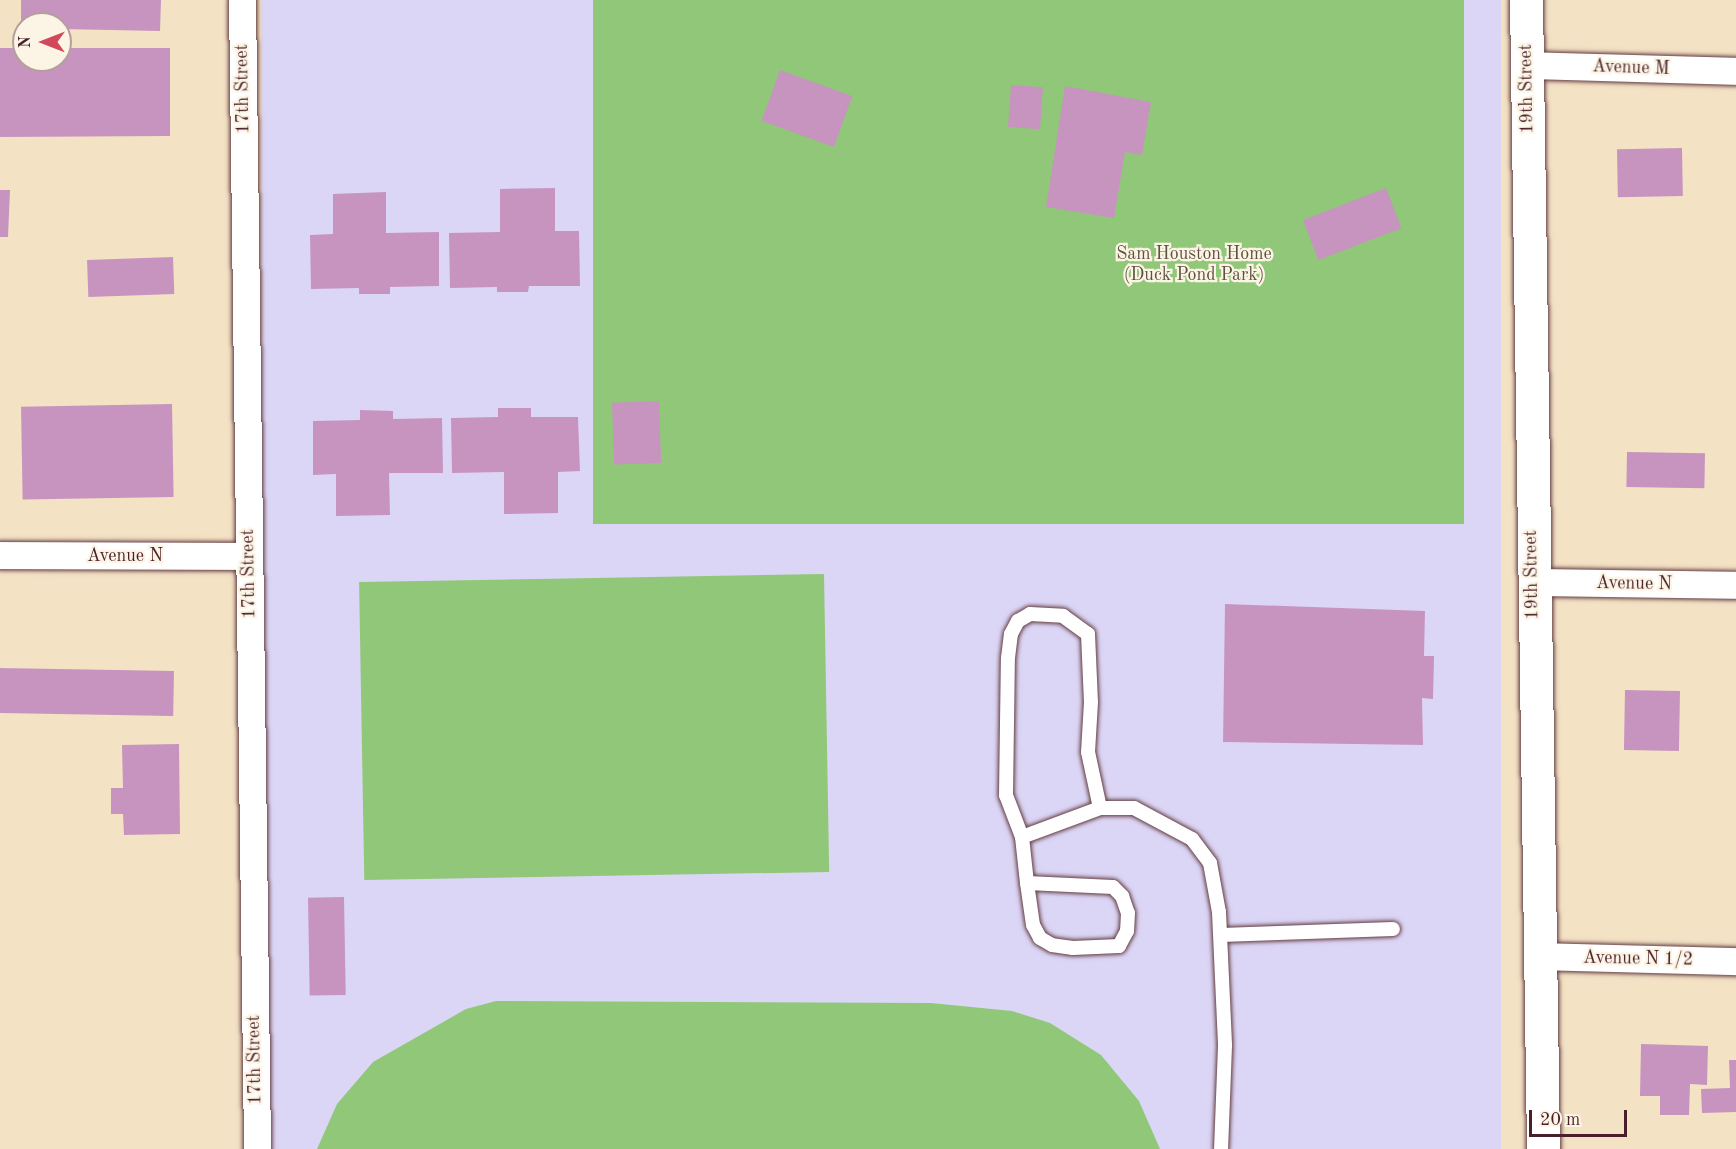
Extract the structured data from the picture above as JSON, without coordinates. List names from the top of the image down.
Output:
{
  "streets": {
    "street": [
      "Avenue M",
      "17th Street",
      "19th Street",
      "Avenue N",
      "Avenue N 1/2"
    ]
  },
  "crossings": [
    ["Avenue M", "19th Street"],
    ["17th Street", "Avenue N"],
    ["19th Street", "Avenue N"],
    ["19th Street", "Avenue N 1/2"]
  ],
  "parks": ["Sam Houston Home (Duck Pond Park)"],
  "scale_bar": "20 m",
  "north": "left"
}
